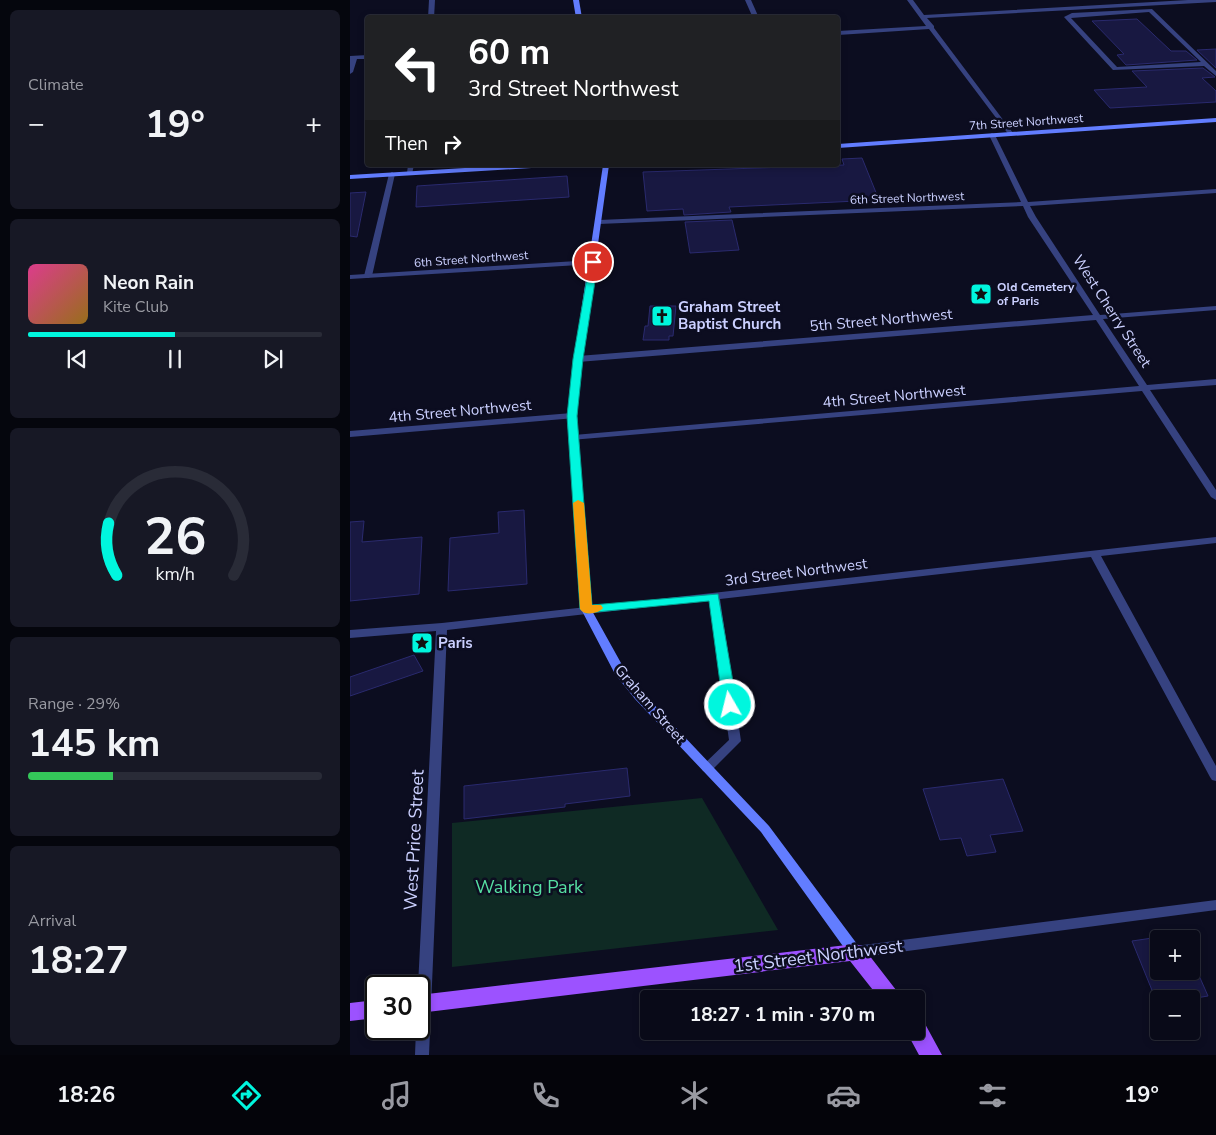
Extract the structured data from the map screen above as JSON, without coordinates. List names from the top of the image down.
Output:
{
  "streets": {
    "main road": ["Graham Street", "1st Street Northwest"],
    "street": [
      "7th Street Northwest",
      "6th Street Northwest",
      "West Cherry Street",
      "5th Street Northwest",
      "4th Street Northwest",
      "3rd Street Northwest",
      "West Price Street"
    ]
  },
  "crossings": [
    ["7th Street Northwest", "West Cherry Street"],
    ["6th Street Northwest", "West Cherry Street"],
    ["6th Street Northwest", "Graham Street"],
    ["West Cherry Street", "5th Street Northwest"],
    ["West Cherry Street", "4th Street Northwest"],
    ["5th Street Northwest", "Graham Street"],
    ["4th Street Northwest", "Graham Street"],
    ["3rd Street Northwest", "Graham Street"],
    ["3rd Street Northwest", "West Price Street"],
    ["Graham Street", "1st Street Northwest"]
  ],
  "parks": ["Walking Park"],
  "places": {
    "place": ["Old Cemetery of Paris", "Paris"],
    "church": ["Graham Street Baptist Church"]
  },
  "page": {
    "tile": [
      "Climate",
      ["Range · 29%", "145 km"],
      ["Arrival", "18:27"]
    ],
    "turn": ["60 m", "3rd Street Northwest"],
    "heat": ["−", "19°", "+"],
    "then": "Then",
    "song": ["Neon Rain", "Kite Club"],
    "map_buttons": ["+", "−"],
    "limit": "30",
    "trip": "18:27 · 1 min · 370 m",
    "tabs": ["18:26", "19°"],
    "gauge": ["26", "km/h"]
  }
}
